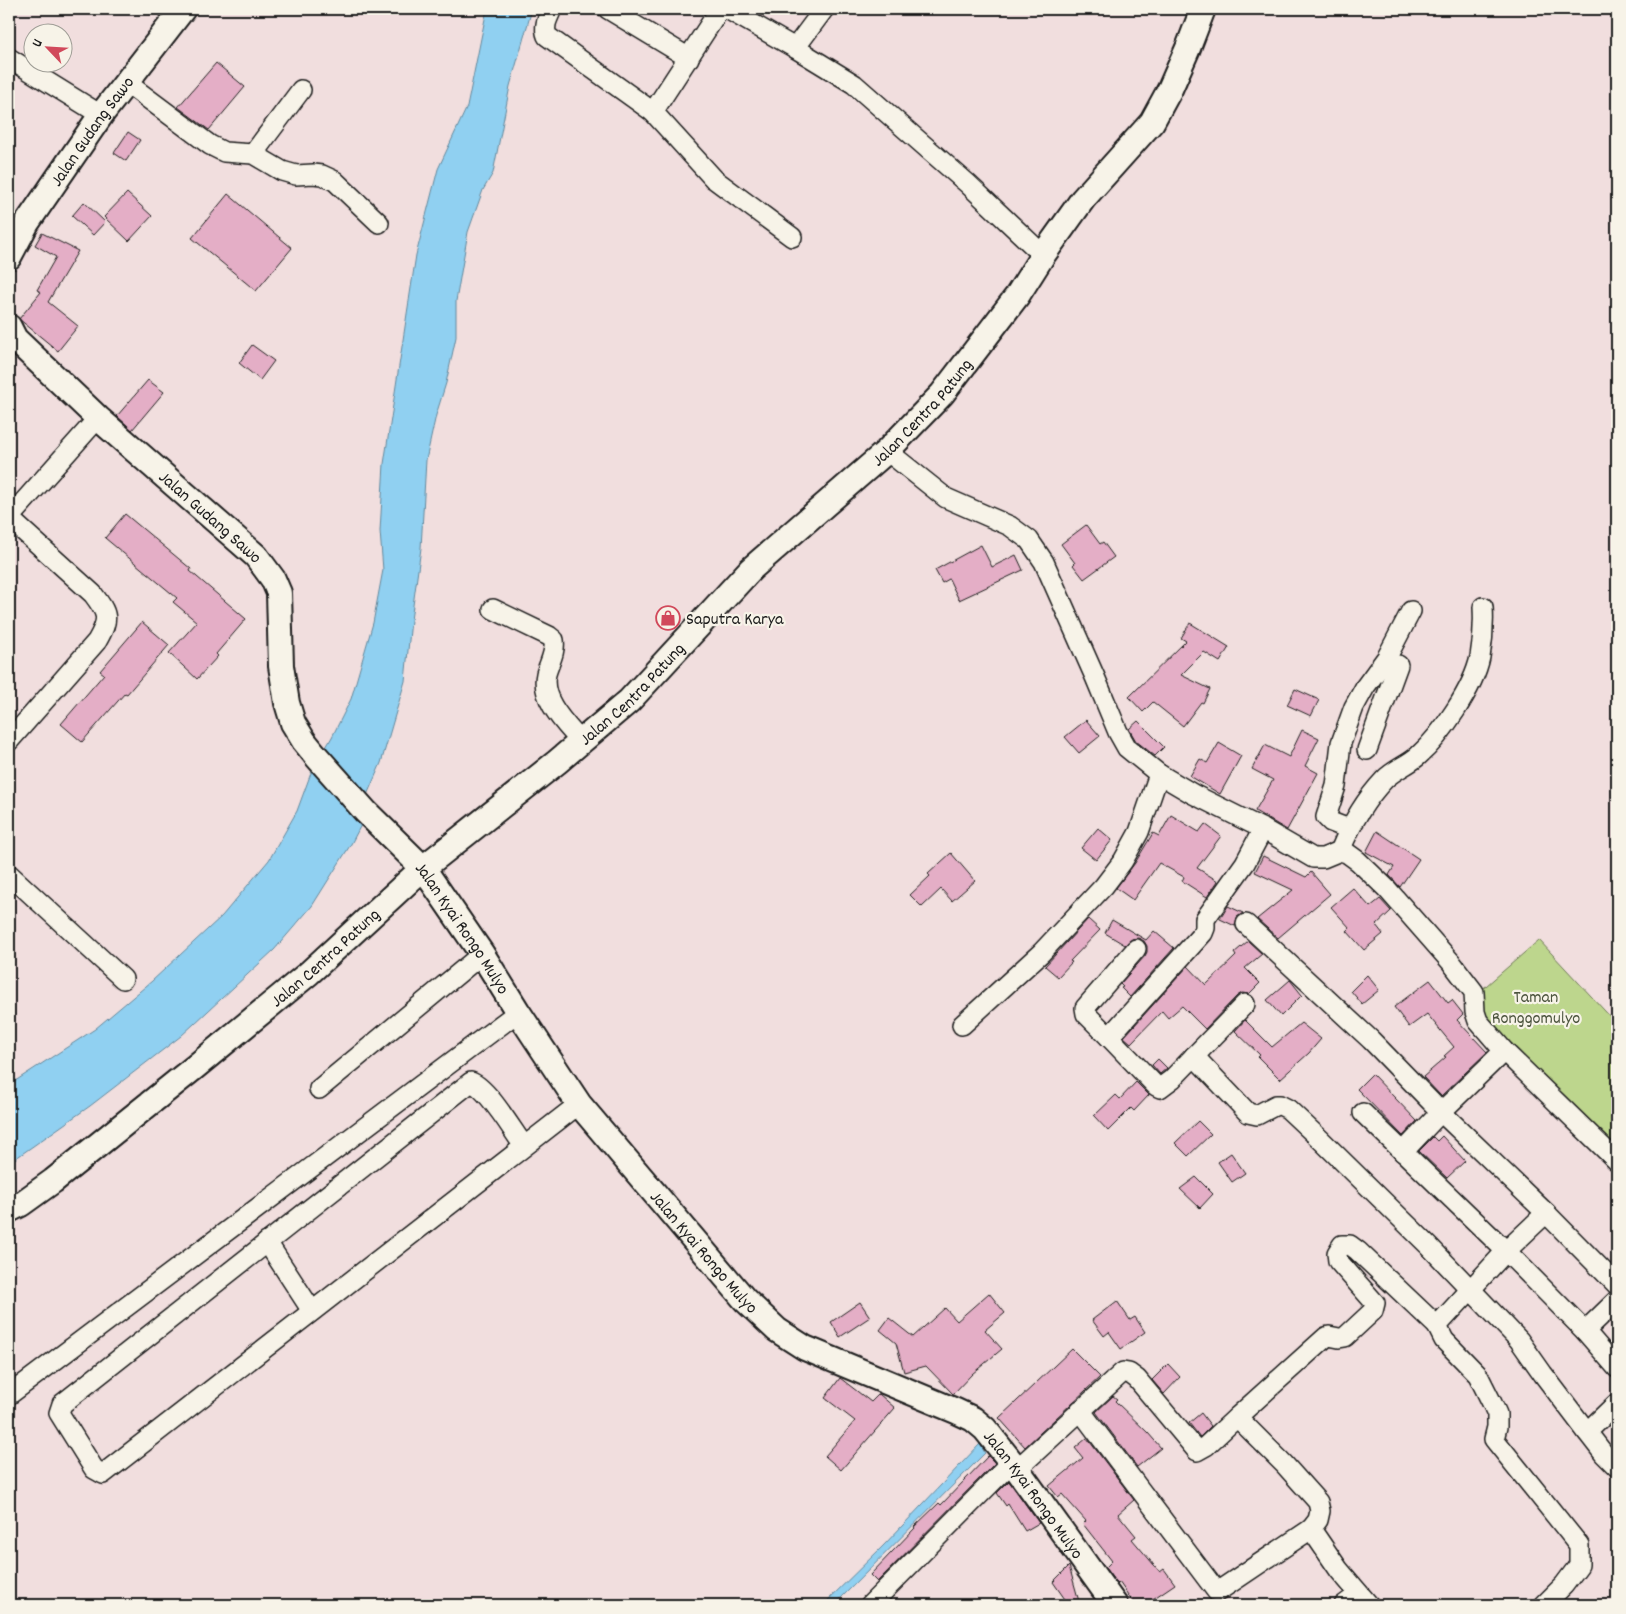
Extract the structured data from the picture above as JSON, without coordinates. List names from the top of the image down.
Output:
{
  "streets": {
    "street": ["Jalan Gudang Sawo", "Jalan Centra Patung", "Jalan Kyai Rongo Mulyo"]
  },
  "crossings": [
    ["Jalan Gudang Sawo", "Jalan Kyai Rongo Mulyo"],
    ["Jalan Centra Patung", "Jalan Kyai Rongo Mulyo"]
  ],
  "parks": ["Taman Ronggomulyo"],
  "places": {
    "shop": ["Saputra Karya"]
  },
  "north": "top left"
}
